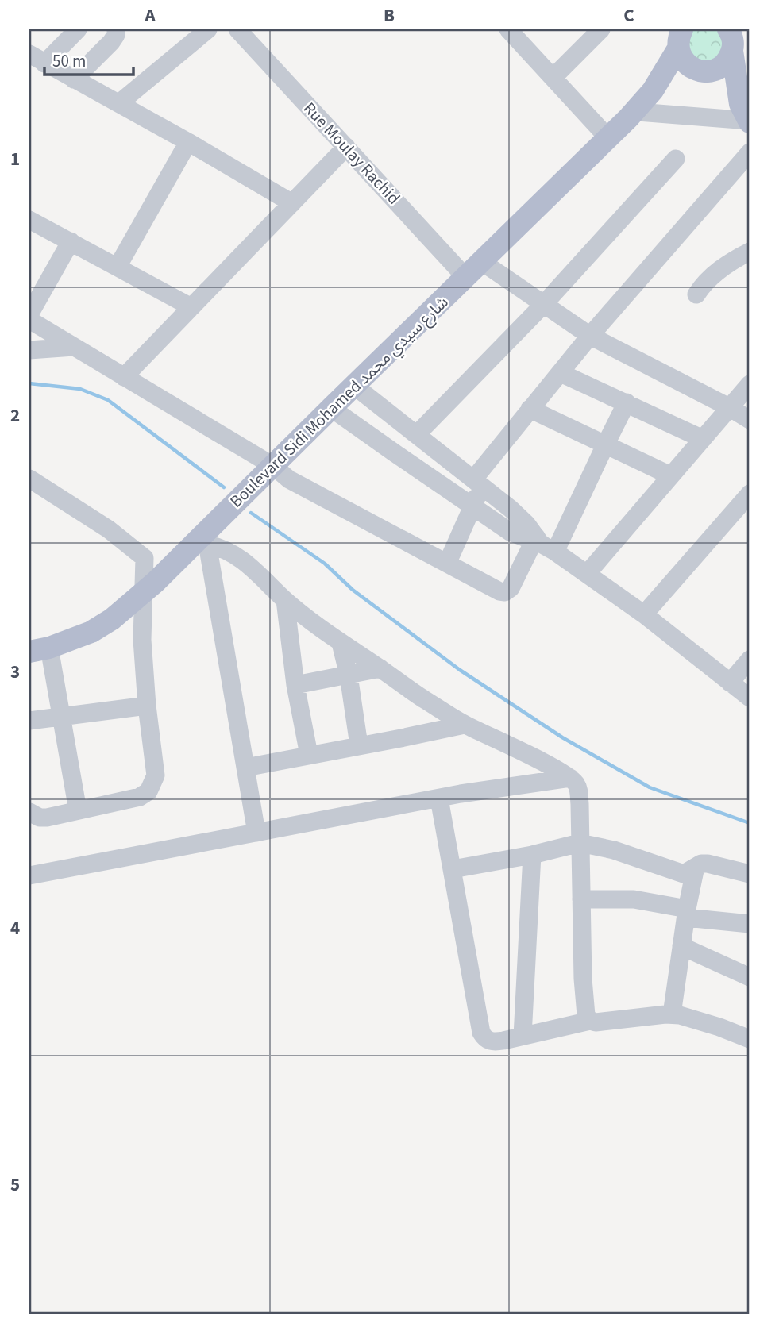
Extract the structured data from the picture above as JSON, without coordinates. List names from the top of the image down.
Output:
{
  "streets": {
    "main road": ["Boulevard Sidi Mohamed شارع سيدي محمد"],
    "street": ["Rue Moulay Rachid"]
  },
  "crossings": [
    ["Rue Moulay Rachid", "Boulevard Sidi Mohamed شارع سيدي محمد"]
  ],
  "scale_bar": "50 m",
  "grid": {
    "columns": ["A", "B", "C"],
    "rows": [
      "1",
      "2",
      "3",
      "4",
      "5"
    ]
  }
}
